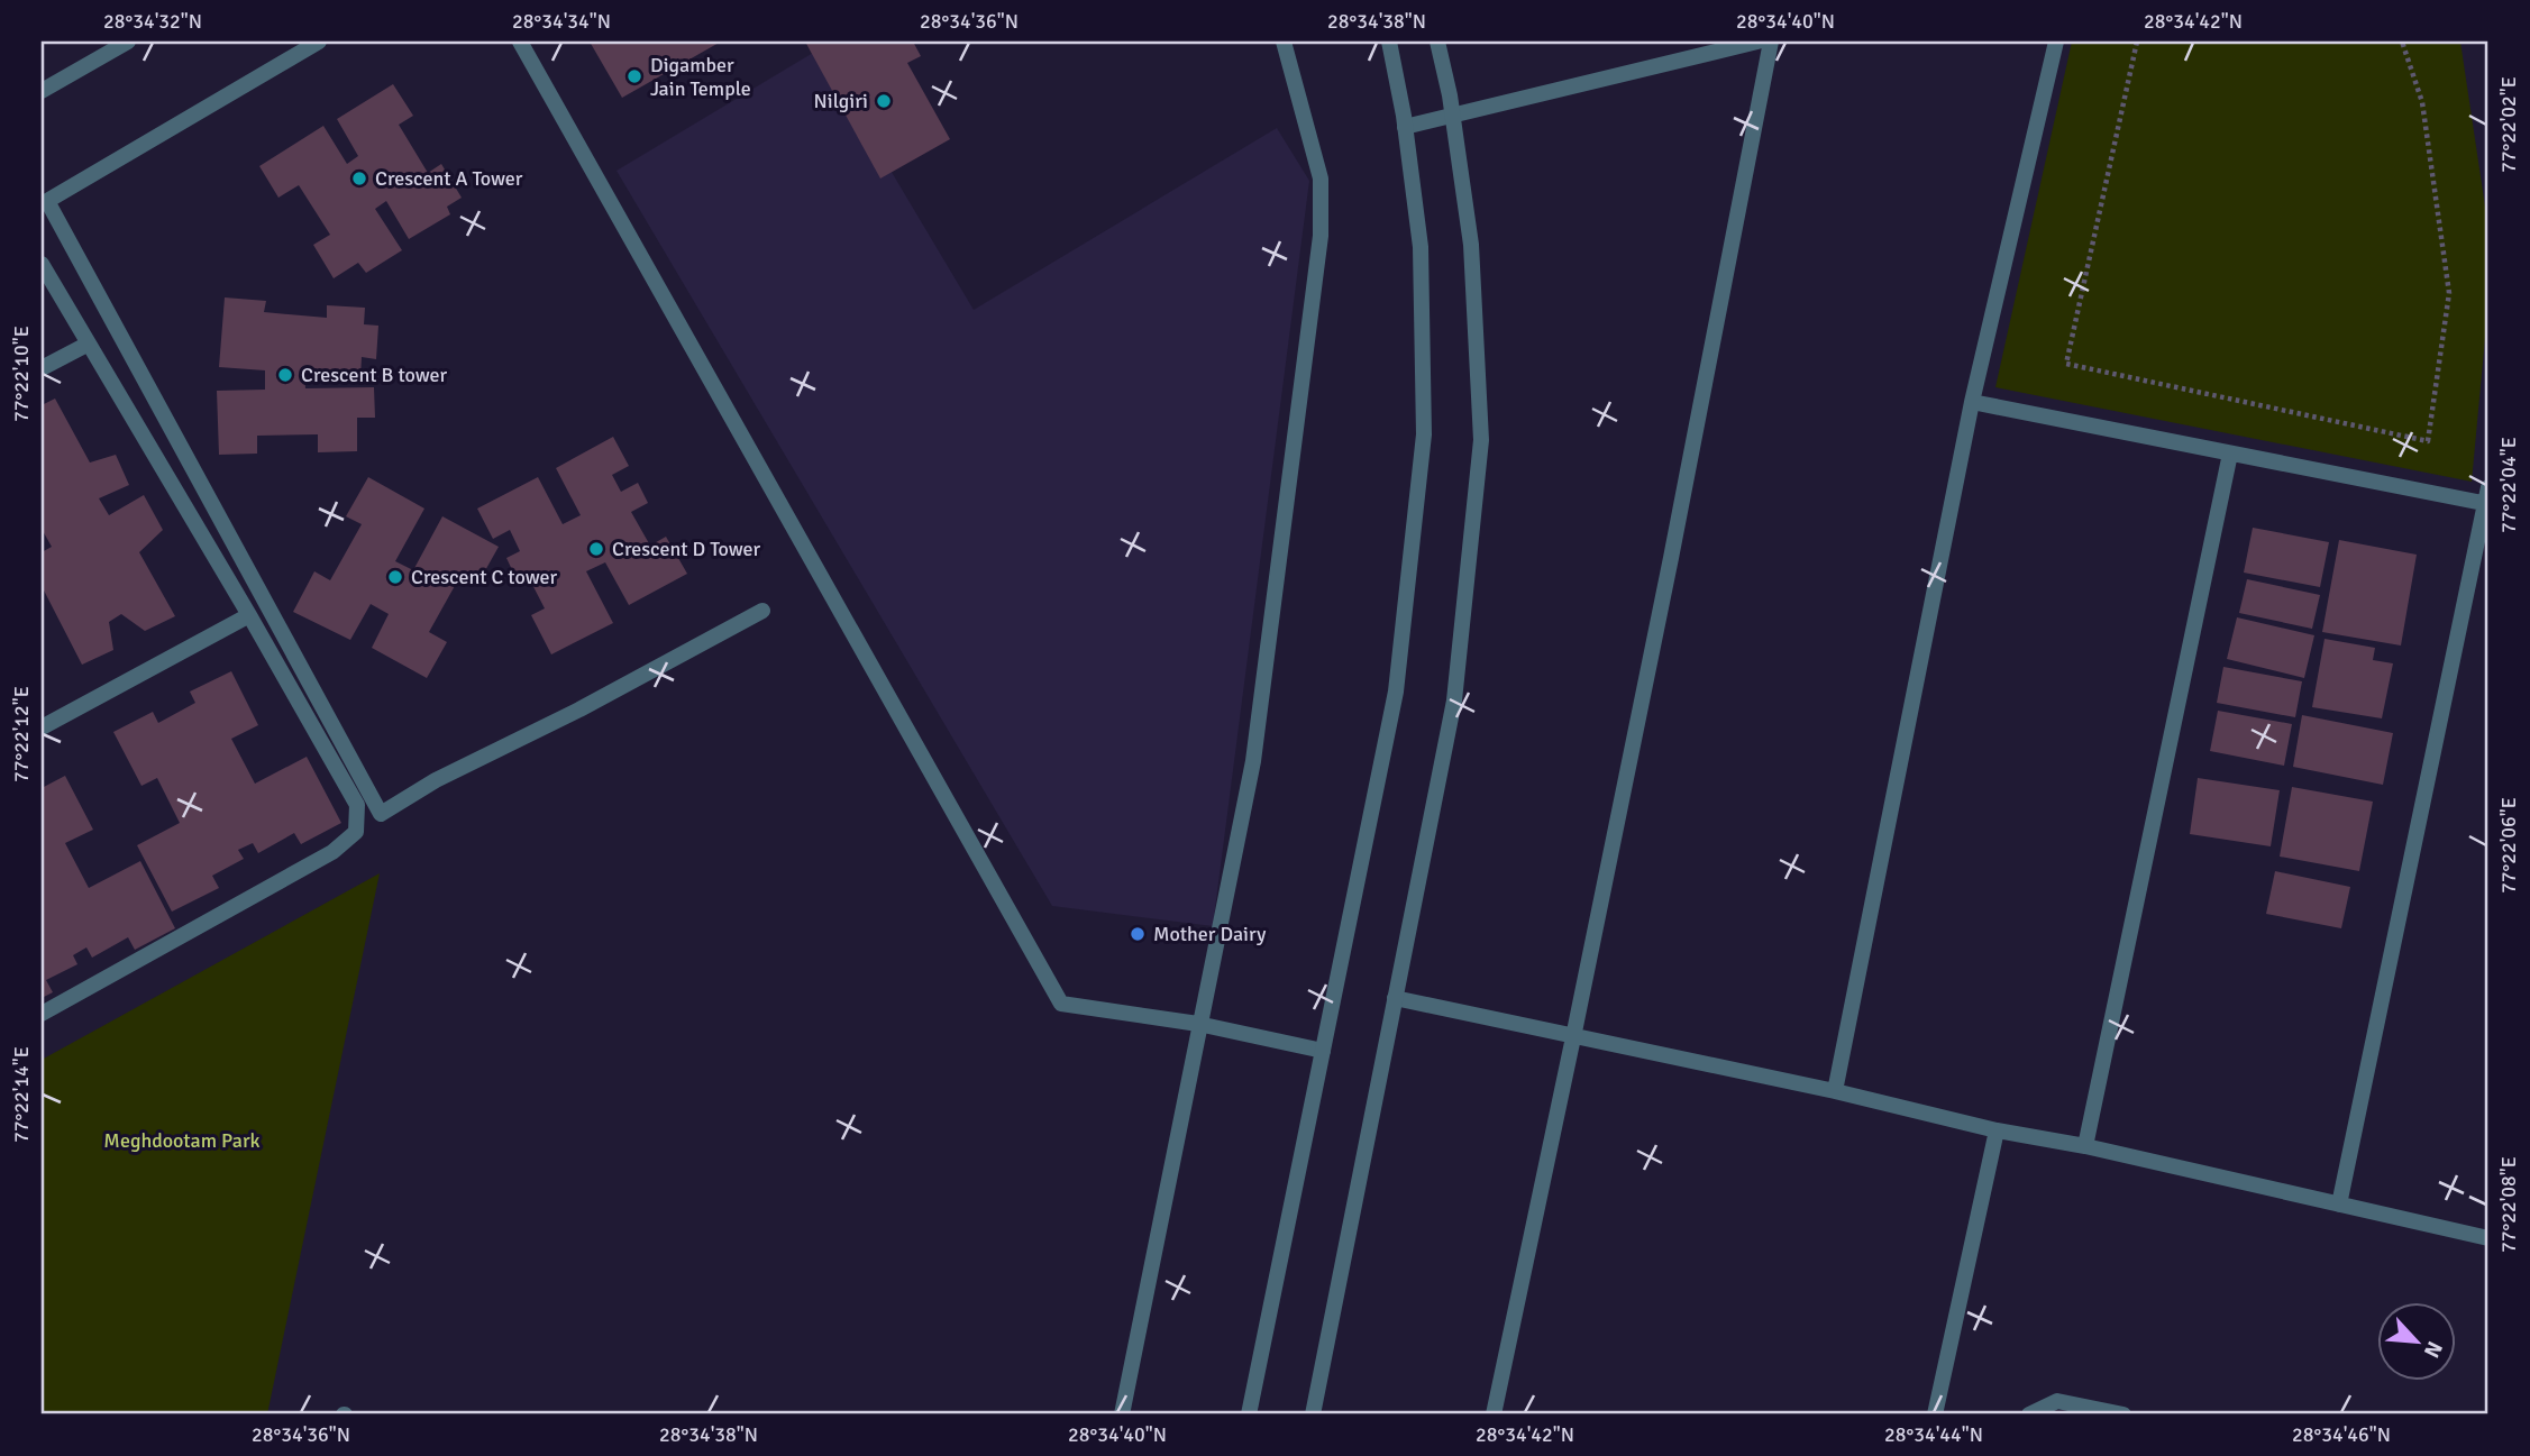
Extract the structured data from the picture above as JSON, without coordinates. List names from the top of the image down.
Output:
{
  "parks": ["Meghdootam Park"],
  "places": [
    "Digamber Jain Temple",
    "Nilgiri",
    "Crescent A Tower",
    "Crescent B tower",
    "Crescent D Tower",
    "Crescent C tower",
    "Mother Dairy"
  ],
  "north": "bottom right",
  "coordinates": [
    "28°34'32\"N",
    "28°34'34\"N",
    "28°34'36\"N",
    "28°34'38\"N",
    "28°34'40\"N",
    "28°34'42\"N",
    "77°22'02\"E",
    "77°22'10\"E",
    "77°22'04\"E",
    "77°22'12\"E",
    "77°22'06\"E",
    "77°22'14\"E",
    "77°22'08\"E",
    "28°34'44\"N",
    "28°34'46\"N"
  ]
}
